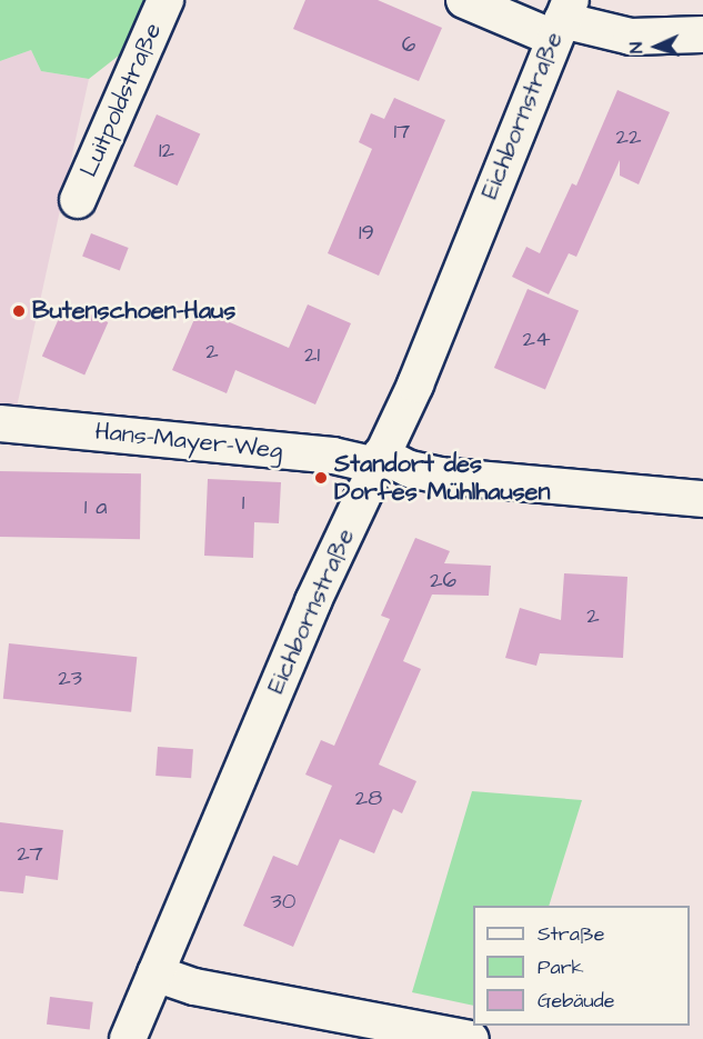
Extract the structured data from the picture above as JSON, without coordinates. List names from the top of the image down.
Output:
{
  "streets": {
    "street": ["Luitpoldstraße", "Eichbornstraße", "Hans-Mayer-Weg"]
  },
  "crossings": [
    ["Eichbornstraße", "Hans-Mayer-Weg"]
  ],
  "places": ["Butenschoen-Haus", "Standort des Dorfes Mühlhausen"],
  "house_numbers": [
    "6",
    "17",
    "22",
    "12",
    "19",
    "24",
    "2",
    "21",
    "1",
    "1 a",
    "26",
    "2",
    "23",
    "28",
    "27",
    "30"
  ],
  "legend": ["Straße", "Park", "Gebäude"],
  "north": "left"
}
